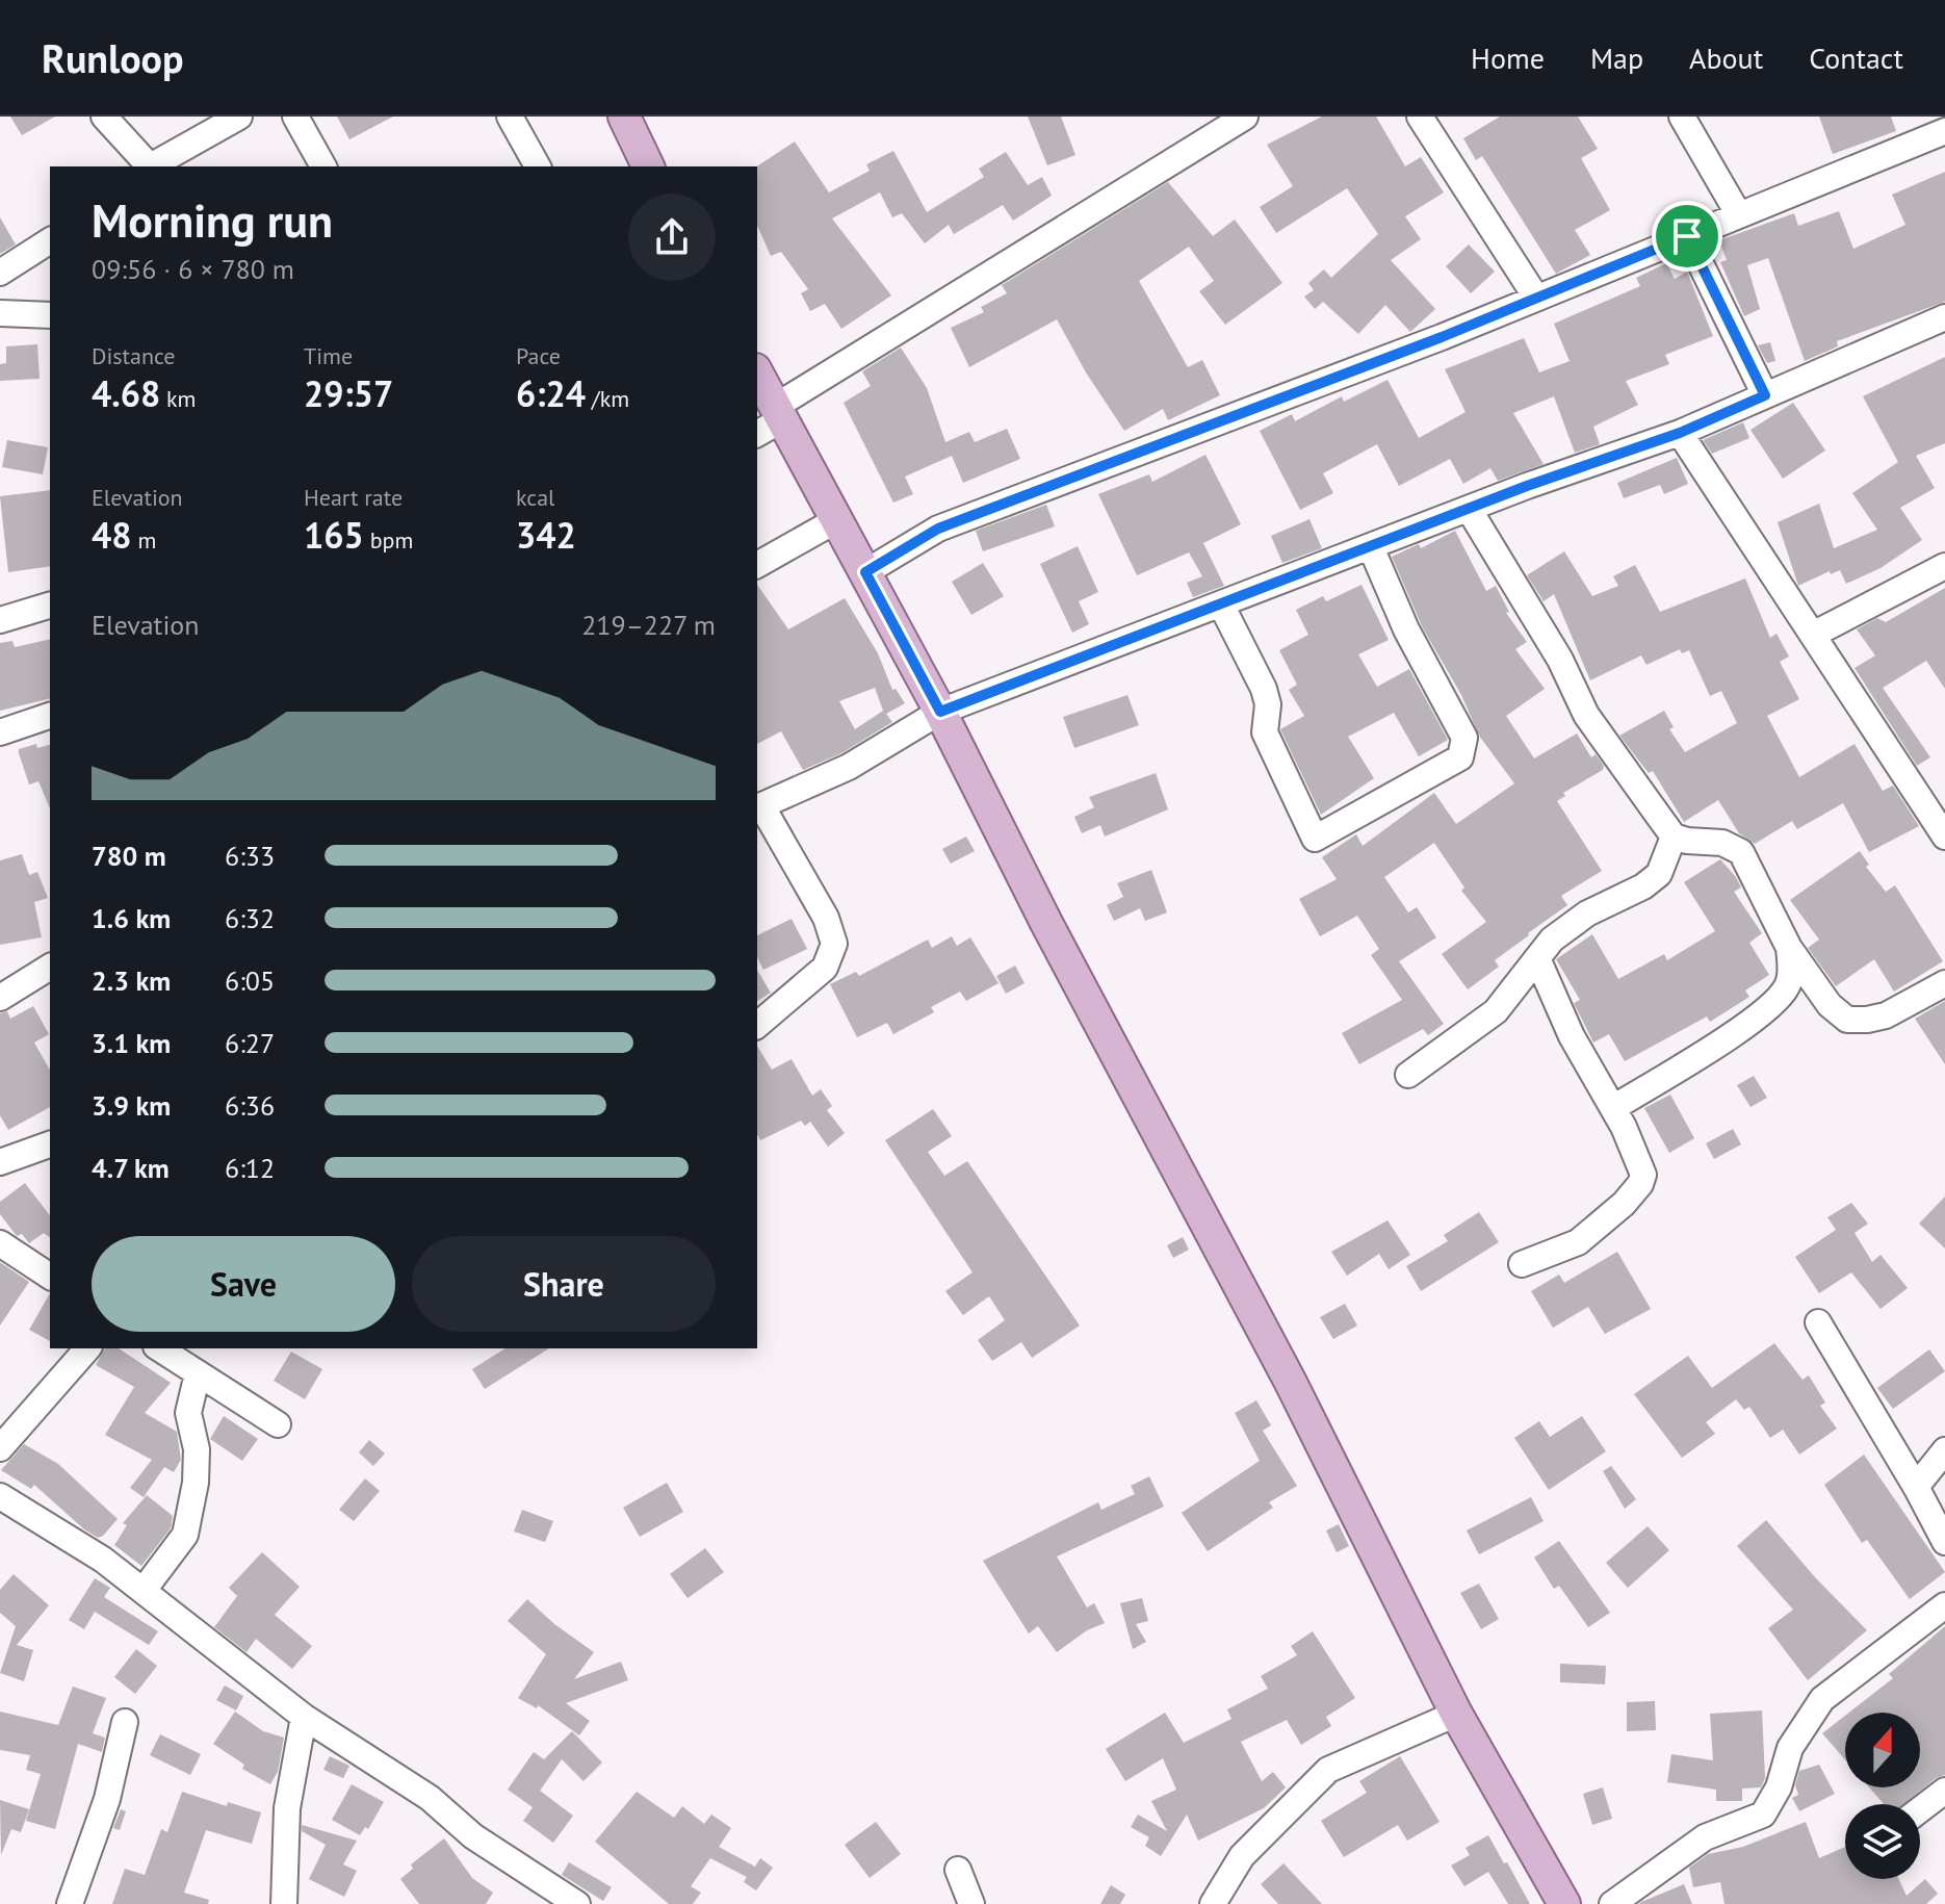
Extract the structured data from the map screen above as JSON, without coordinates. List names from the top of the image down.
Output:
{
  "north": "top",
  "page": {
    "header": "Runloop",
    "nav": [
      "Home",
      "Map",
      "About",
      "Contact"
    ],
    "heading": ["Morning run", "09:56 · 6 × 780 m"],
    "stats": [
      ["Distance", "4.68 km"],
      ["Time", "29:57"],
      ["Pace", "6:24 /km"],
      ["Elevation", "48 m"],
      ["Heart rate", "165 bpm"],
      ["kcal", "342"]
    ],
    "chart": ["Elevation", "219–227 m"],
    "list": [
      {
        "name": "780 m",
        "note": "6:33"
      },
      {
        "name": "1.6 km",
        "note": "6:32"
      },
      {
        "name": "2.3 km",
        "note": "6:05"
      },
      {
        "name": "3.1 km",
        "note": "6:27"
      },
      {
        "name": "3.9 km",
        "note": "6:36"
      },
      {
        "name": "4.7 km",
        "note": "6:12"
      }
    ],
    "buttons": ["Save", "Share"]
  }
}
